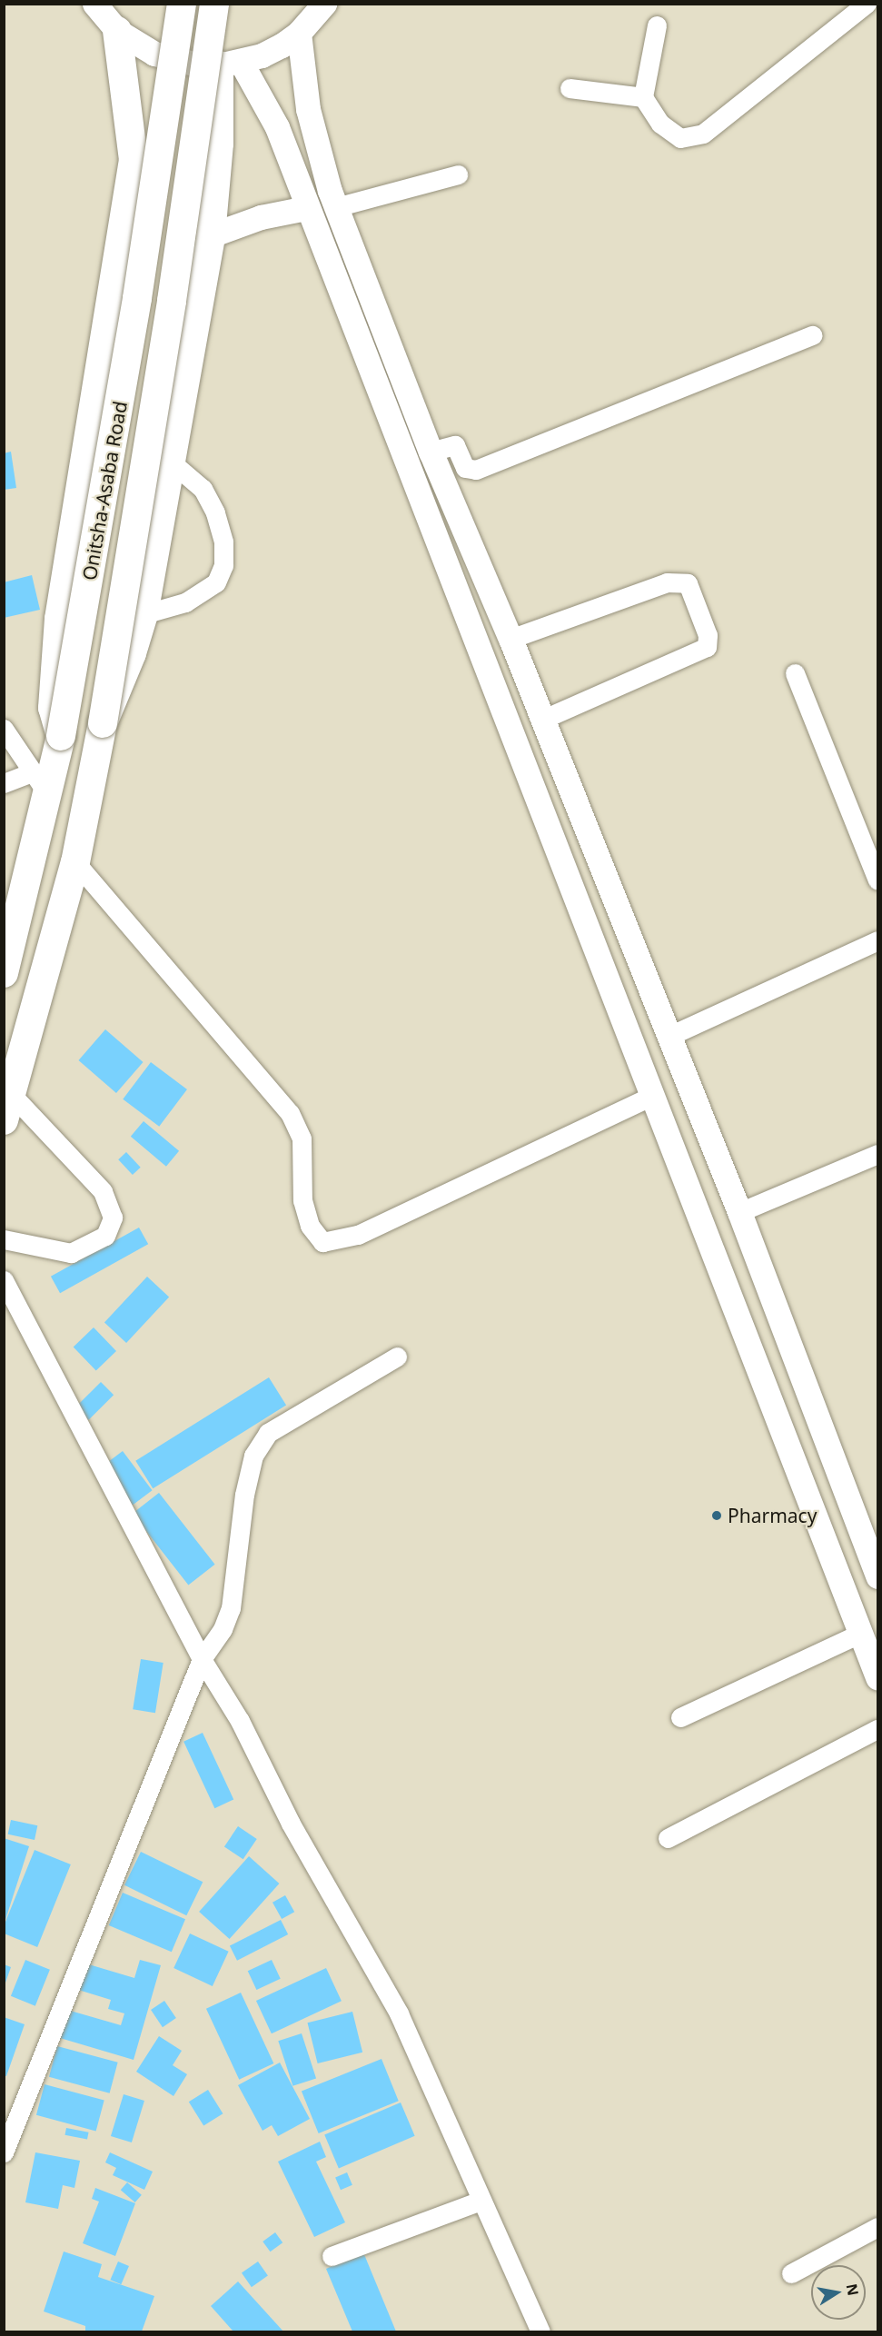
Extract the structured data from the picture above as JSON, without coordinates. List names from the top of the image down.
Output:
{
  "streets": {
    "highway": ["Onitsha-Asaba Road"]
  },
  "places": ["Pharmacy"],
  "north": "right"
}
